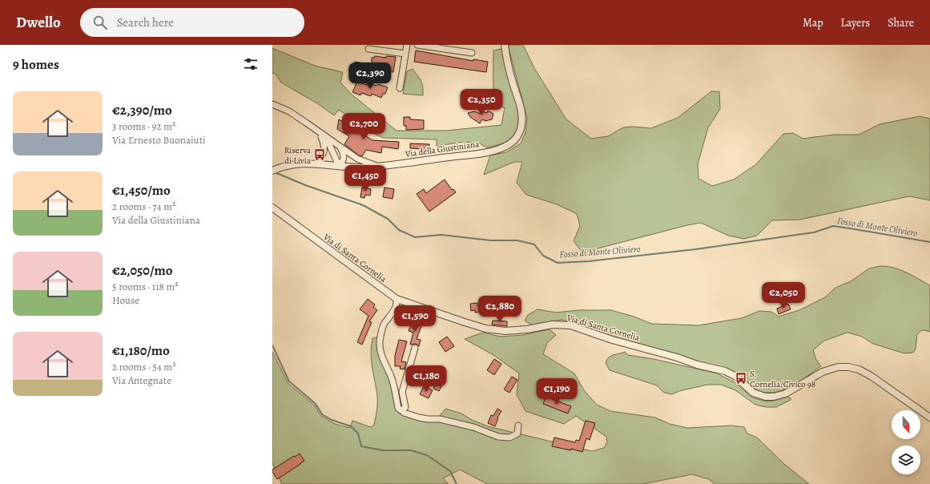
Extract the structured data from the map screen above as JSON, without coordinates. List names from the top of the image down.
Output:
{
  "streets": {
    "street": ["Via della Giustiniana", "Via di Santa Cornelia"]
  },
  "water": ["Fosso di Monte Oliviero"],
  "places": {
    "bus stop": ["Riserva di Livia", "S. Cornelia/Civico 98"]
  },
  "north": "bottom",
  "page": {
    "header": "Dwello",
    "search": "Search here",
    "nav": ["Map", "Layers", "Share"],
    "heading": "9 homes",
    "price": [
      "€2,390",
      "€2,350",
      "€2,700",
      "€1,450",
      "€2,050",
      "€2,880",
      "€1,590",
      "€1,180",
      "€1,190"
    ],
    "list": [
      {
        "name": "€2,390/mo",
        "note": "3 rooms · 92 m² · Via Ernesto Buonaiuti"
      },
      {
        "name": "€1,450/mo",
        "note": "2 rooms · 74 m² · Via della Giustiniana"
      },
      {
        "name": "€2,050/mo",
        "note": "5 rooms · 118 m² · House"
      },
      {
        "name": "€1,180/mo",
        "note": "2 rooms · 54 m² · Via Antegnate"
      }
    ]
  }
}
